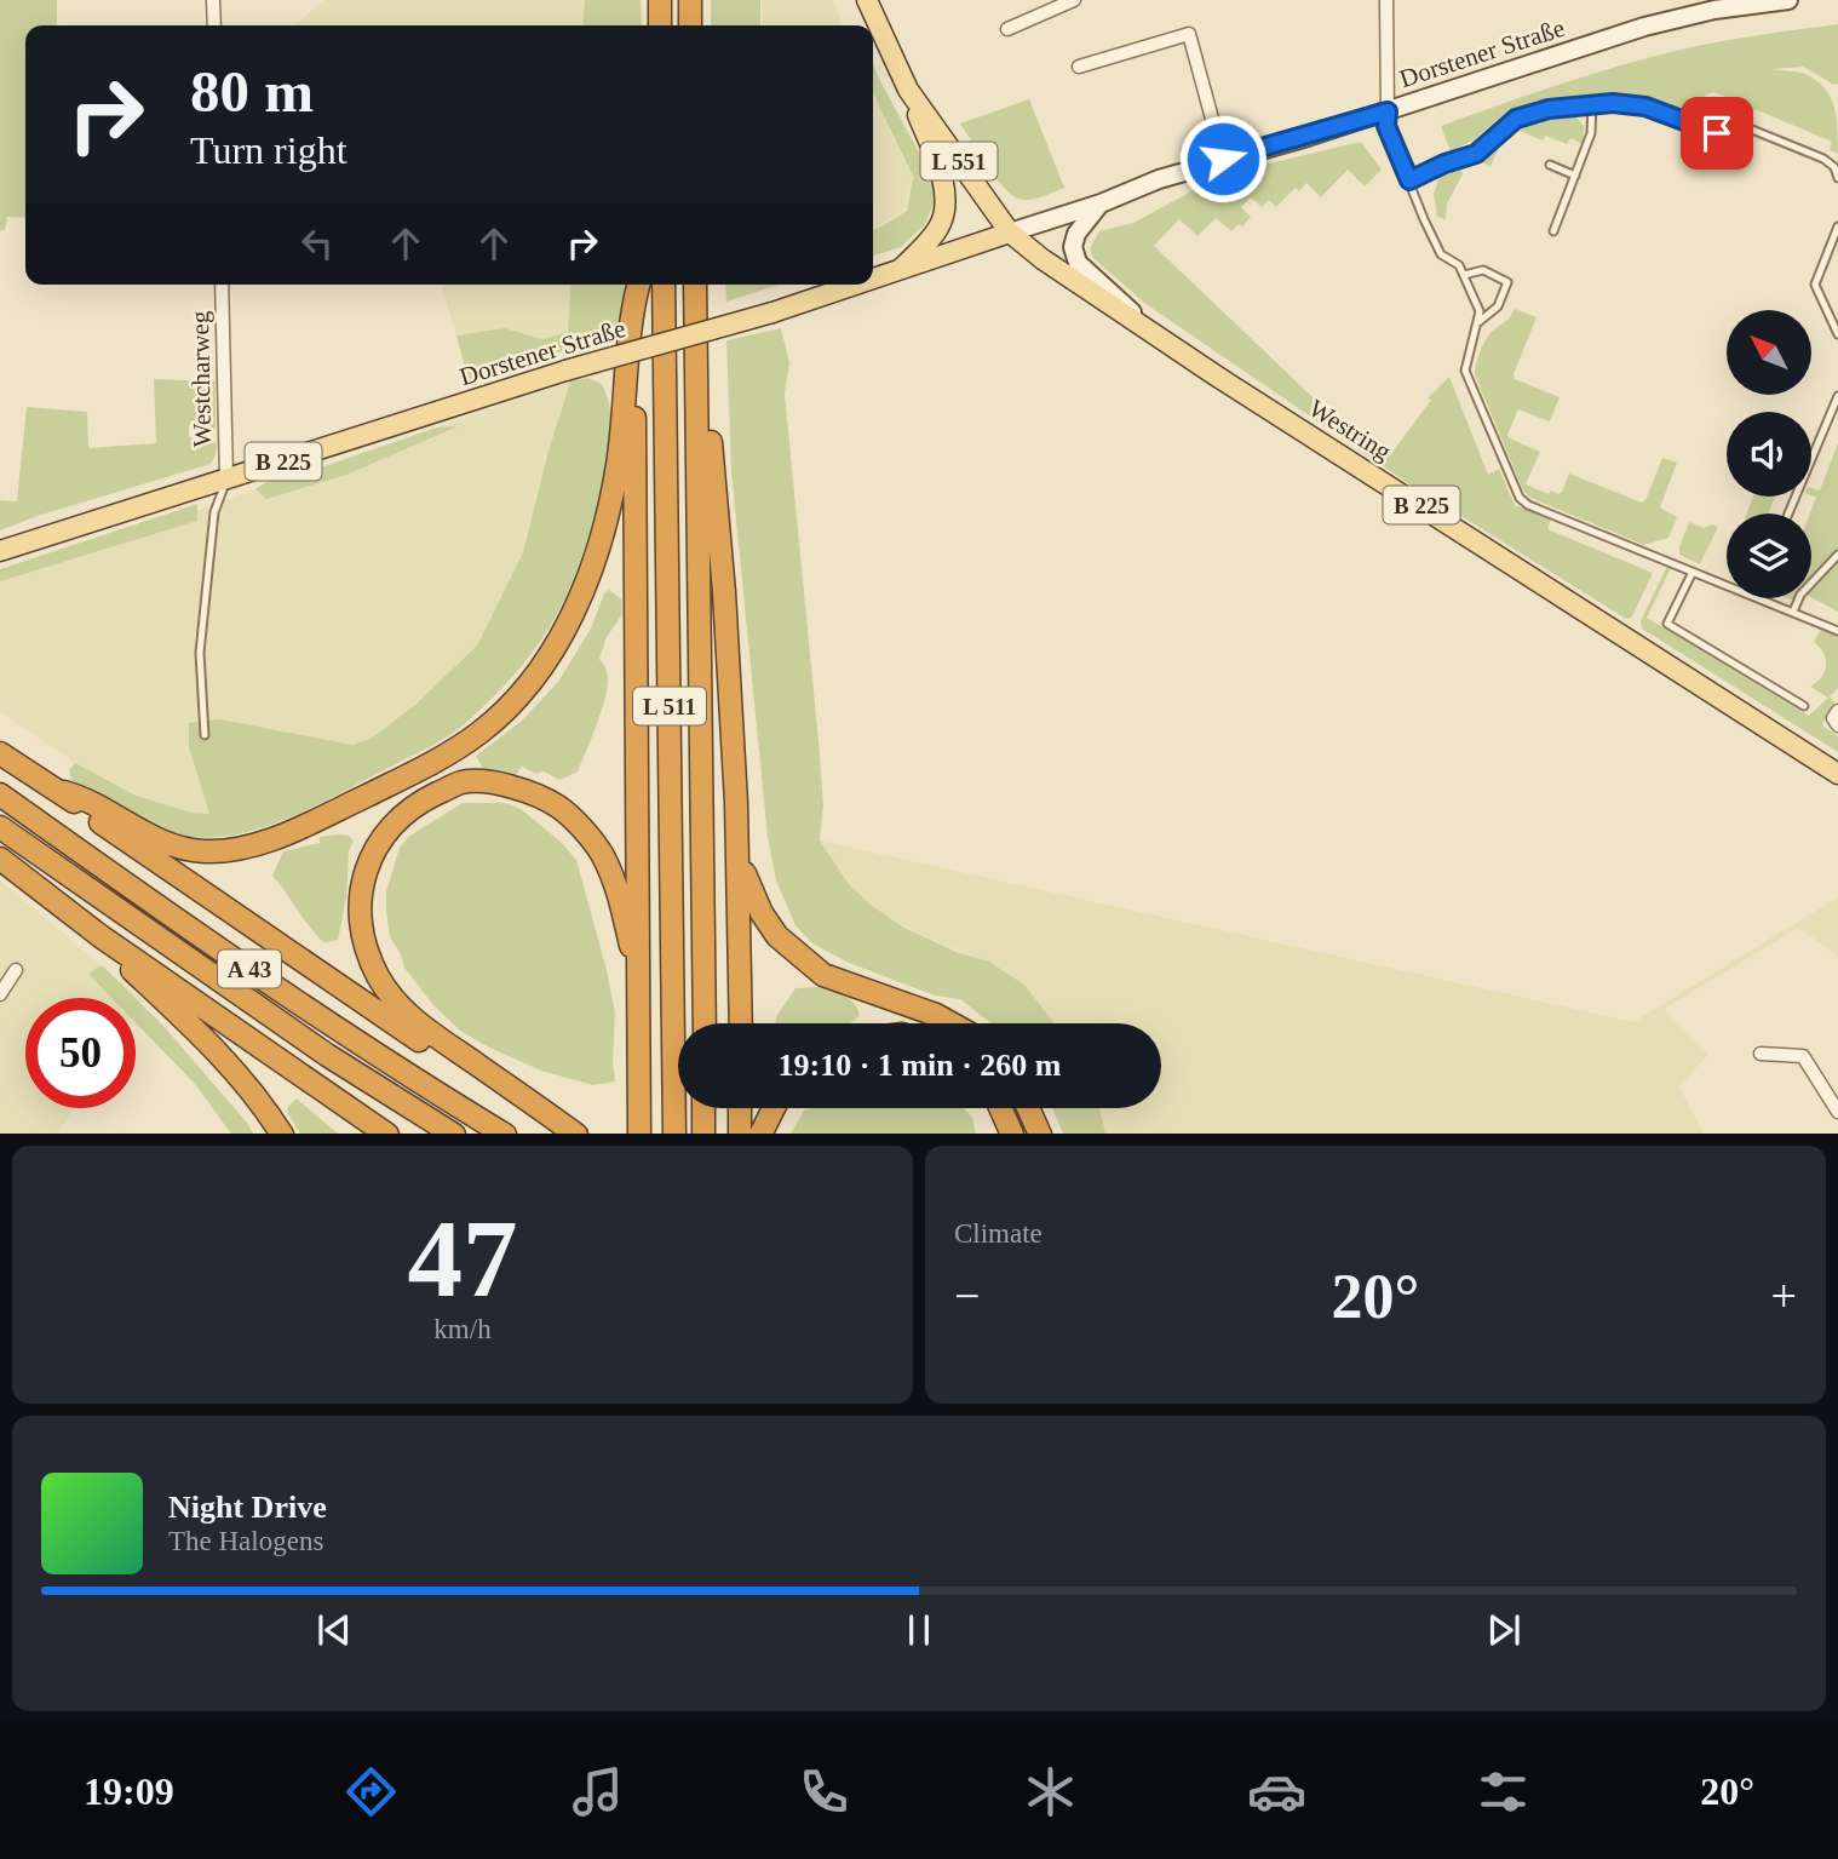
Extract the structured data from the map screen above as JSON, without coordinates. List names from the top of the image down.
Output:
{
  "streets": {
    "highway": ["L 511", "A 43"],
    "main road": [
      "Dorstener Straße",
      "L 551",
      "Westring",
      "B 225"
    ],
    "street": ["Westcharweg"]
  },
  "crossings": [
    ["Dorstener Straße", "L 551"],
    ["Dorstener Straße", "Westcharweg"],
    ["Dorstener Straße", "Westring"],
    ["Dorstener Straße", "B 225"],
    ["L 551", "Westring"],
    ["L 551", "B 225"]
  ],
  "north": "top left",
  "page": {
    "turn": ["80 m", "Turn right"],
    "limit": "50",
    "trip": "19:10 · 1 min · 260 m",
    "tile": [
      ["47", "km/h"],
      "Climate"
    ],
    "heat": ["−", "20°", "+"],
    "song": ["Night Drive", "The Halogens"],
    "tabs": ["19:09", "20°"]
  }
}
